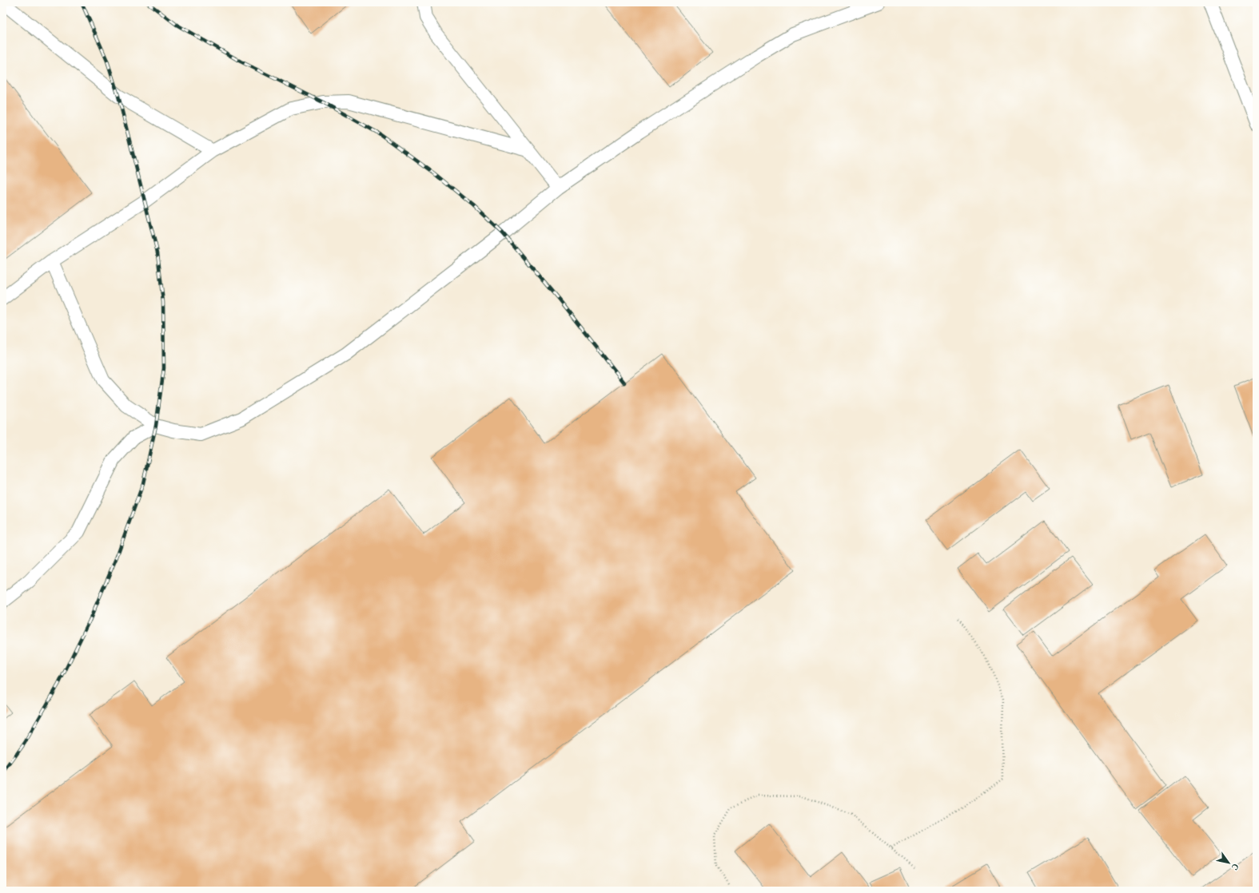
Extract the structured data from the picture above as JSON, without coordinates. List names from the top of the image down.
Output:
{
  "north": "bottom right"
}
